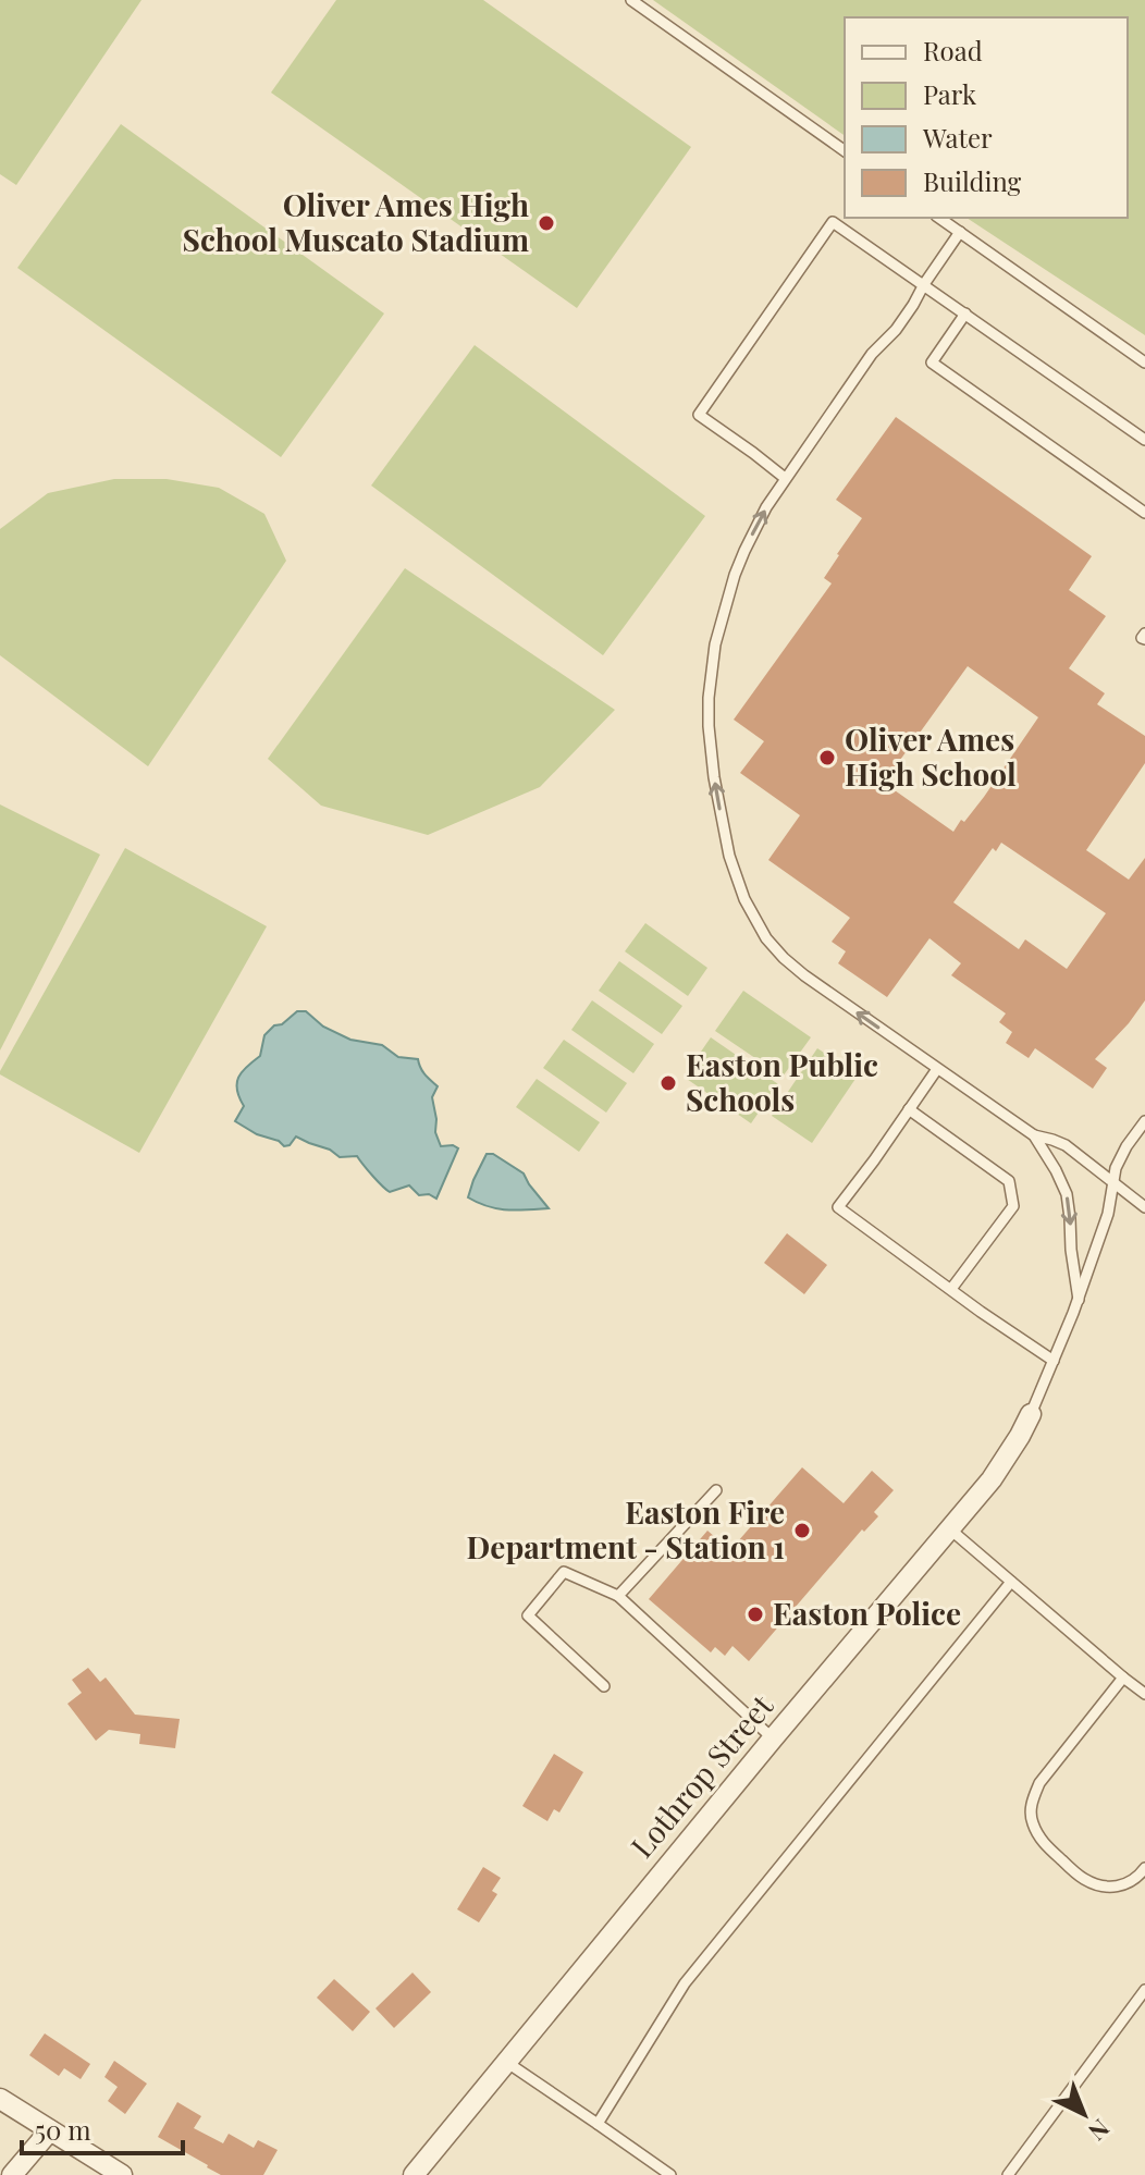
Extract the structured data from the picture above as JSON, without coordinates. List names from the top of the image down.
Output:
{
  "streets": {
    "street": ["Lothrop Street"]
  },
  "places": [
    "Oliver Ames High School Muscato Stadium",
    "Oliver Ames High School",
    "Easton Public Schools",
    "Easton Fire Department - Station 1",
    "Easton Police"
  ],
  "legend": [
    "Road",
    "Park",
    "Water",
    "Building"
  ],
  "scale_bar": "50 m",
  "north": "bottom right"
}
